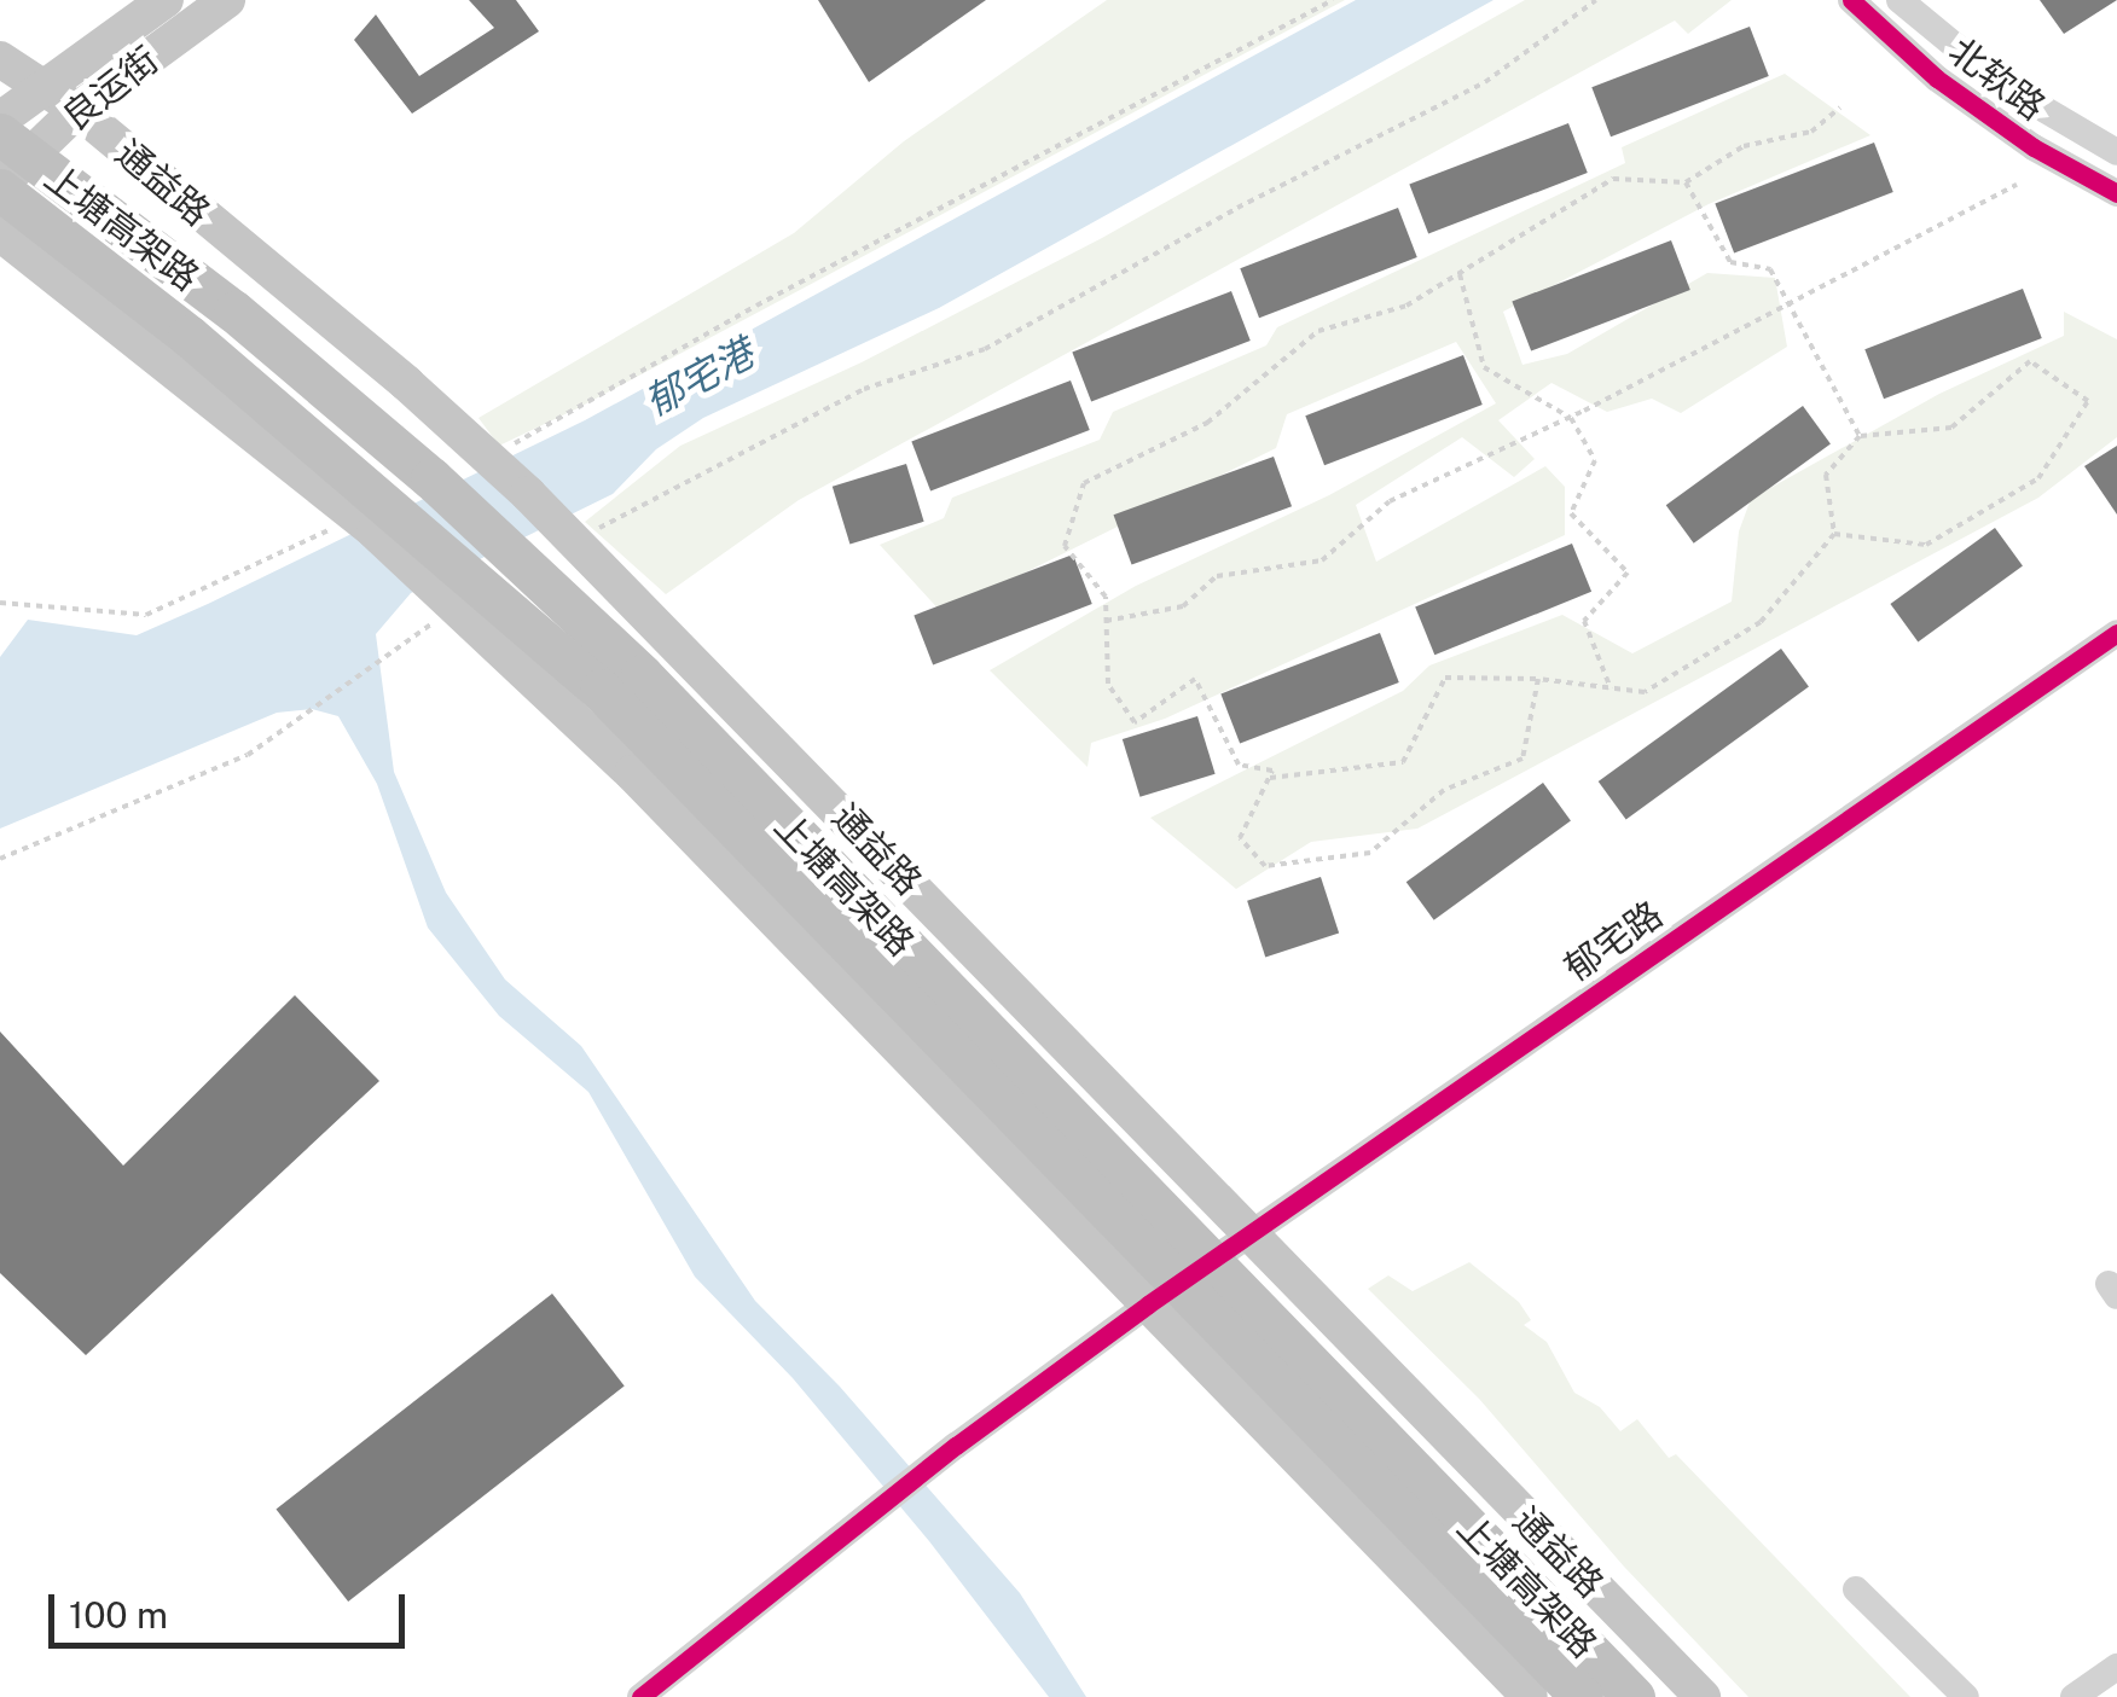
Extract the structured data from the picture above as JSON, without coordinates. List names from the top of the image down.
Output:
{
  "streets": {
    "highway": ["上塘高架路"],
    "main road": ["良运街", "通益路"],
    "street": ["北软路", "郁宅路"]
  },
  "crossings": [
    ["良运街", "通益路"],
    ["良运街", "上塘高架路"],
    ["通益路", "郁宅路"]
  ],
  "water": ["郁宅港"],
  "scale_bar": "100 m"
}
